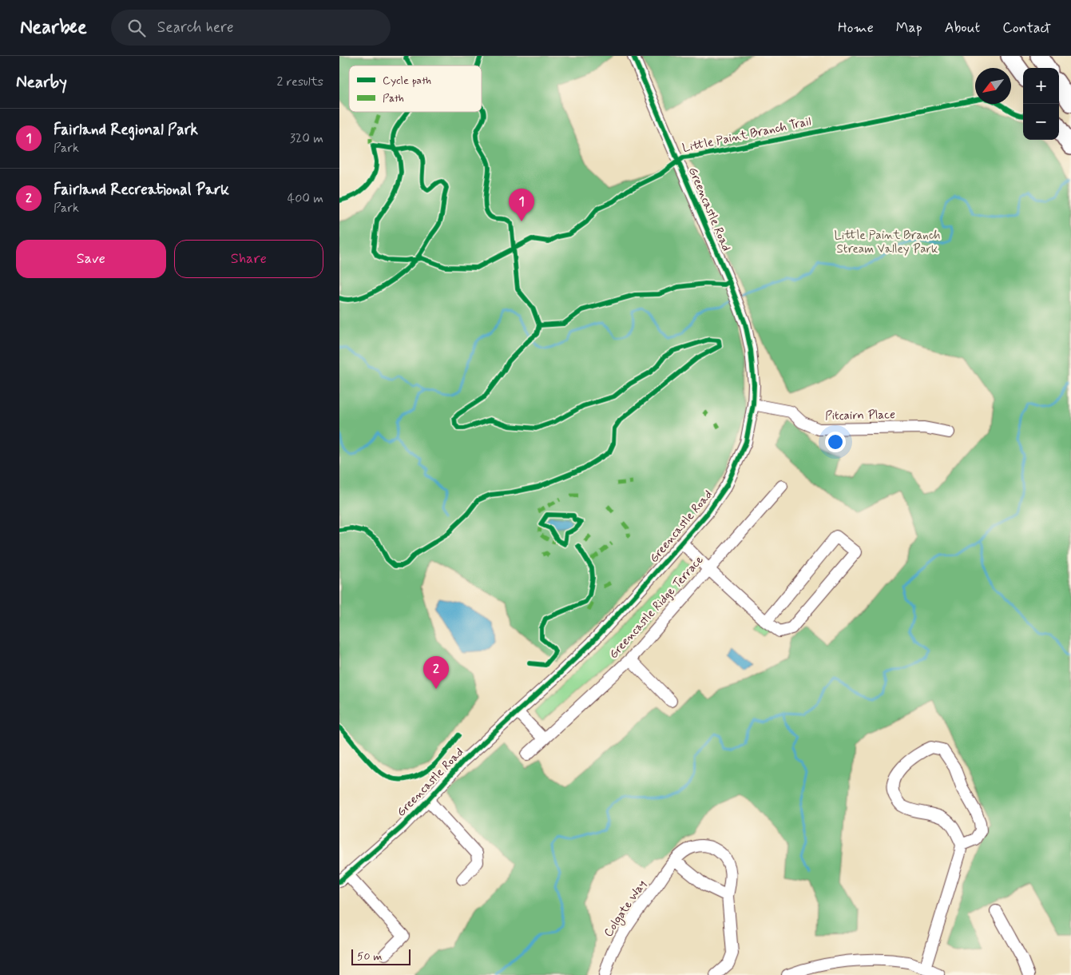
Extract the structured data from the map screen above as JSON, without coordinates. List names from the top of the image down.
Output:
{
  "streets": {
    "street": [
      "Greencastle Road",
      "Pitcairn Place",
      "Greencastle Ridge Terrace",
      "Colgate Way"
    ],
    "cycle path": ["Little Paint Branch Trail"]
  },
  "crossings": [
    ["Greencastle Road", "Pitcairn Place"]
  ],
  "parks": ["Little Paint Branch Stream Valley Park"],
  "legend": ["Cycle path", "Path"],
  "scale_bar": "50 m",
  "north": "bottom left",
  "page": {
    "header": "Nearbee",
    "search": "Search here",
    "nav": [
      "Home",
      "Map",
      "About",
      "Contact"
    ],
    "heading": ["Nearby", "2 results"],
    "map_buttons": ["+", "−"],
    "list": [
      {
        "mark": "1",
        "name": "Fairland Regional Park",
        "note": "Park",
        "value": "320 m"
      },
      {
        "mark": "2",
        "name": "Fairland Recreational Park",
        "note": "Park",
        "value": "400 m"
      }
    ],
    "pins": ["1", "2"],
    "buttons": ["Save", "Share"],
    "scale": "50 m"
  }
}
